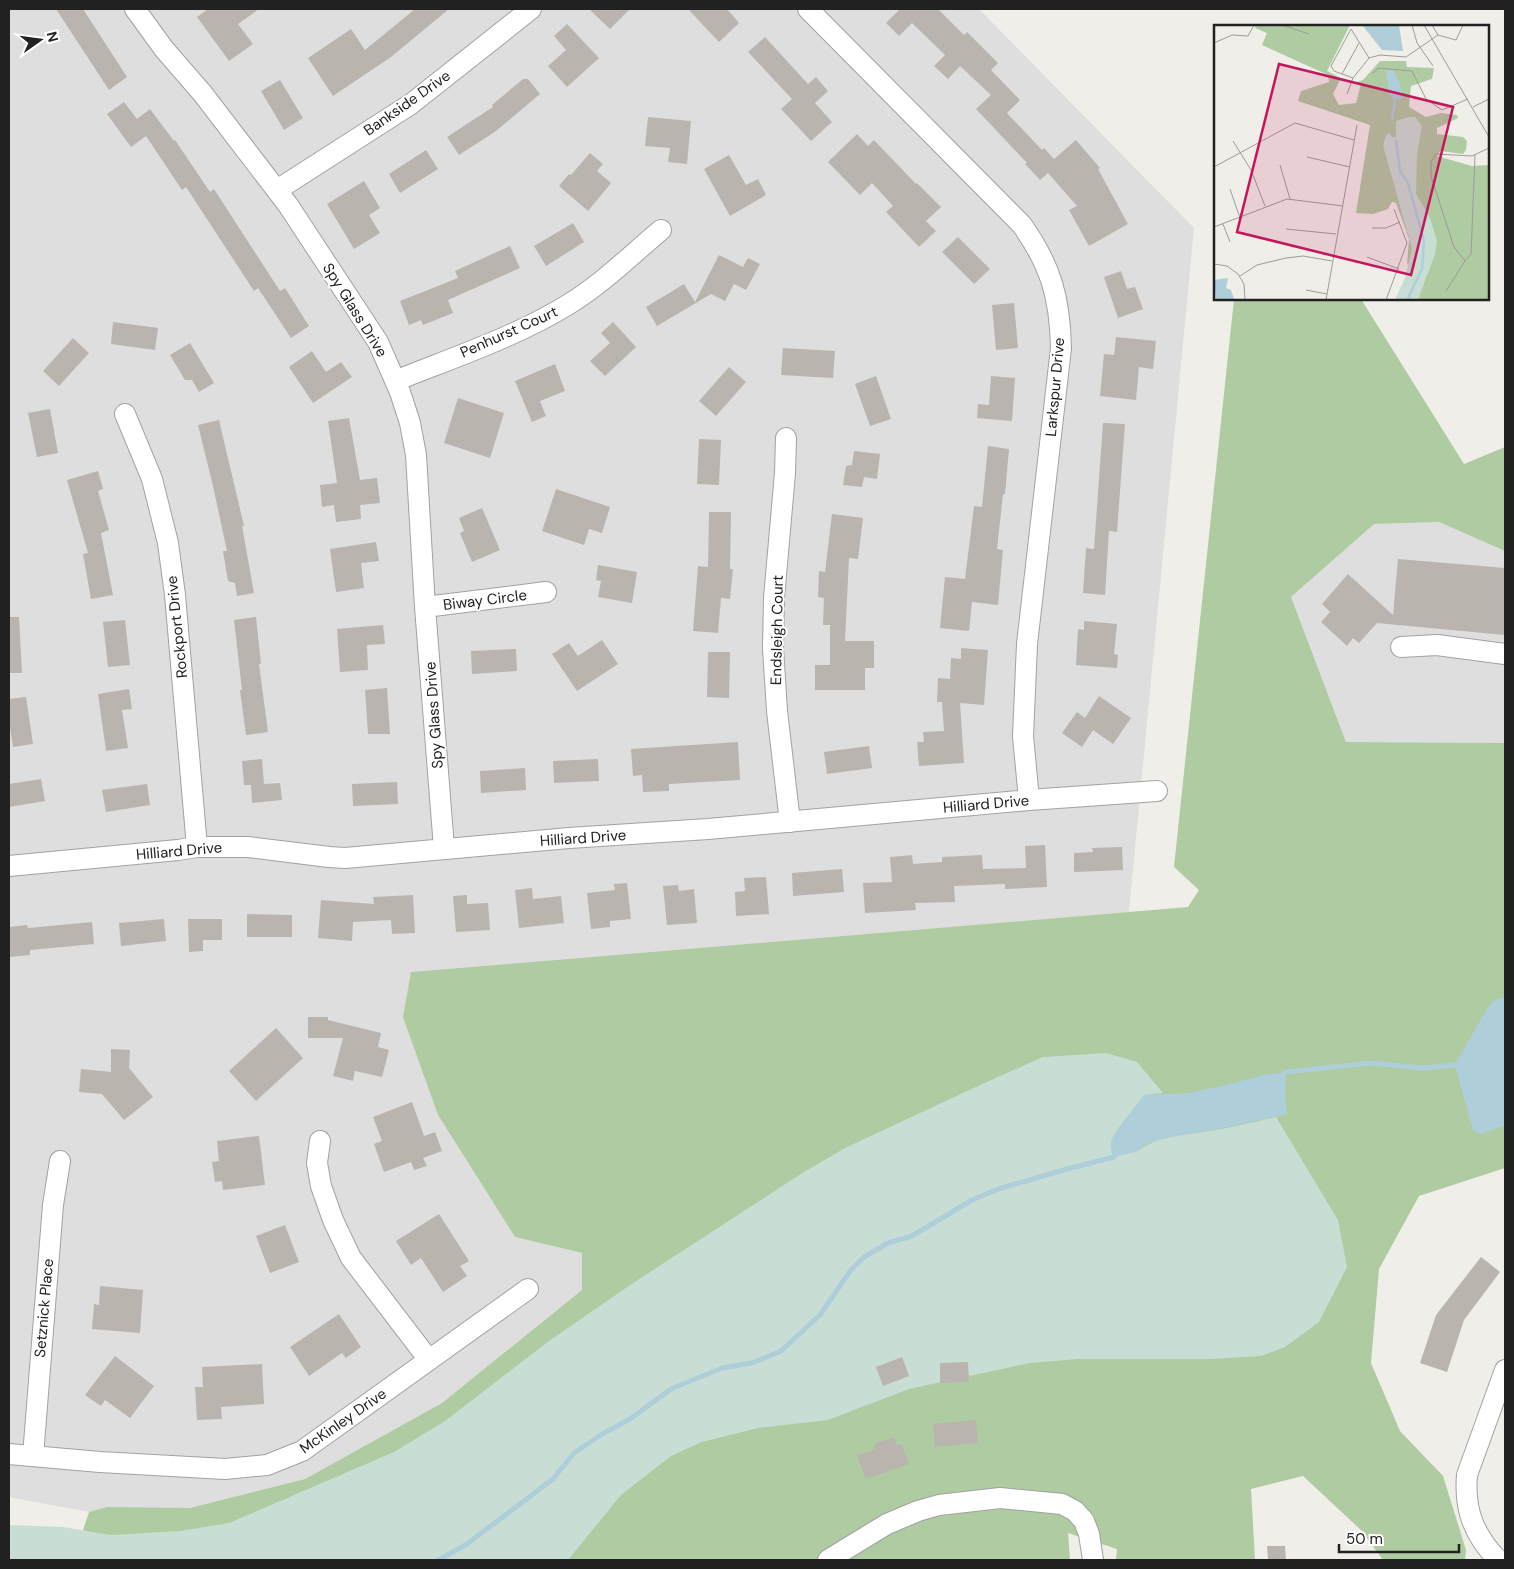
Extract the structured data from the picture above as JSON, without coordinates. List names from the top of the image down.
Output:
{
  "streets": {
    "street": [
      "Bankside Drive",
      "Spy Glass Drive",
      "Penhurst Court",
      "Larkspur Drive",
      "Biway Circle",
      "Rockport Drive",
      "Endsleigh Court",
      "Hilliard Drive",
      "Setznick Place",
      "McKinley Drive"
    ]
  },
  "crossings": [
    ["Bankside Drive", "Spy Glass Drive"],
    ["Spy Glass Drive", "Penhurst Court"],
    ["Spy Glass Drive", "Biway Circle"],
    ["Spy Glass Drive", "Hilliard Drive"],
    ["Larkspur Drive", "Hilliard Drive"],
    ["Rockport Drive", "Hilliard Drive"],
    ["Endsleigh Court", "Hilliard Drive"],
    ["Setznick Place", "McKinley Drive"]
  ],
  "scale_bar": "50 m",
  "north": "right"
}
